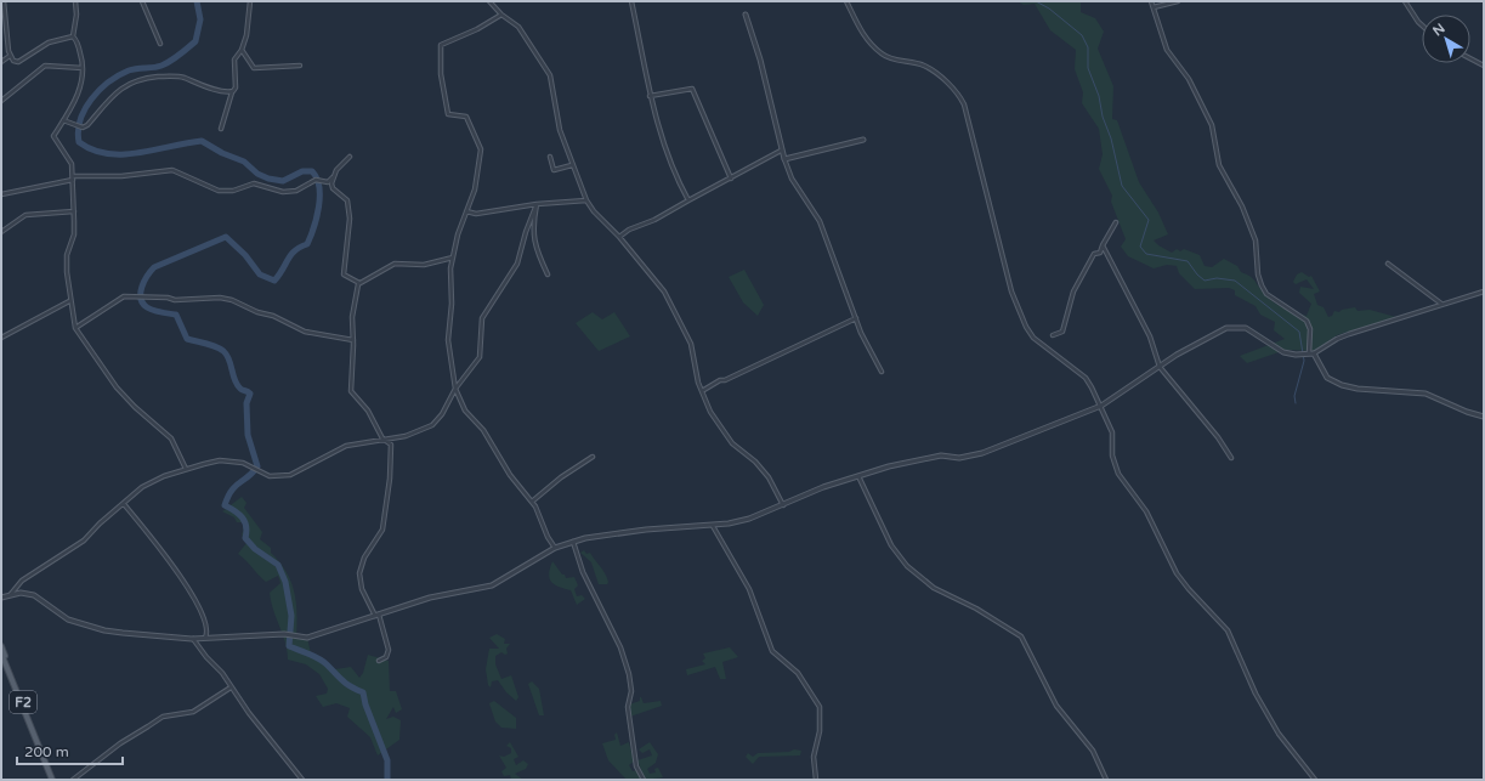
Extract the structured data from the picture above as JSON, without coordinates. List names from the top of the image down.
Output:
{
  "streets": {
    "main road": ["F2"]
  },
  "scale_bar": "200 m",
  "north": "top left"
}
